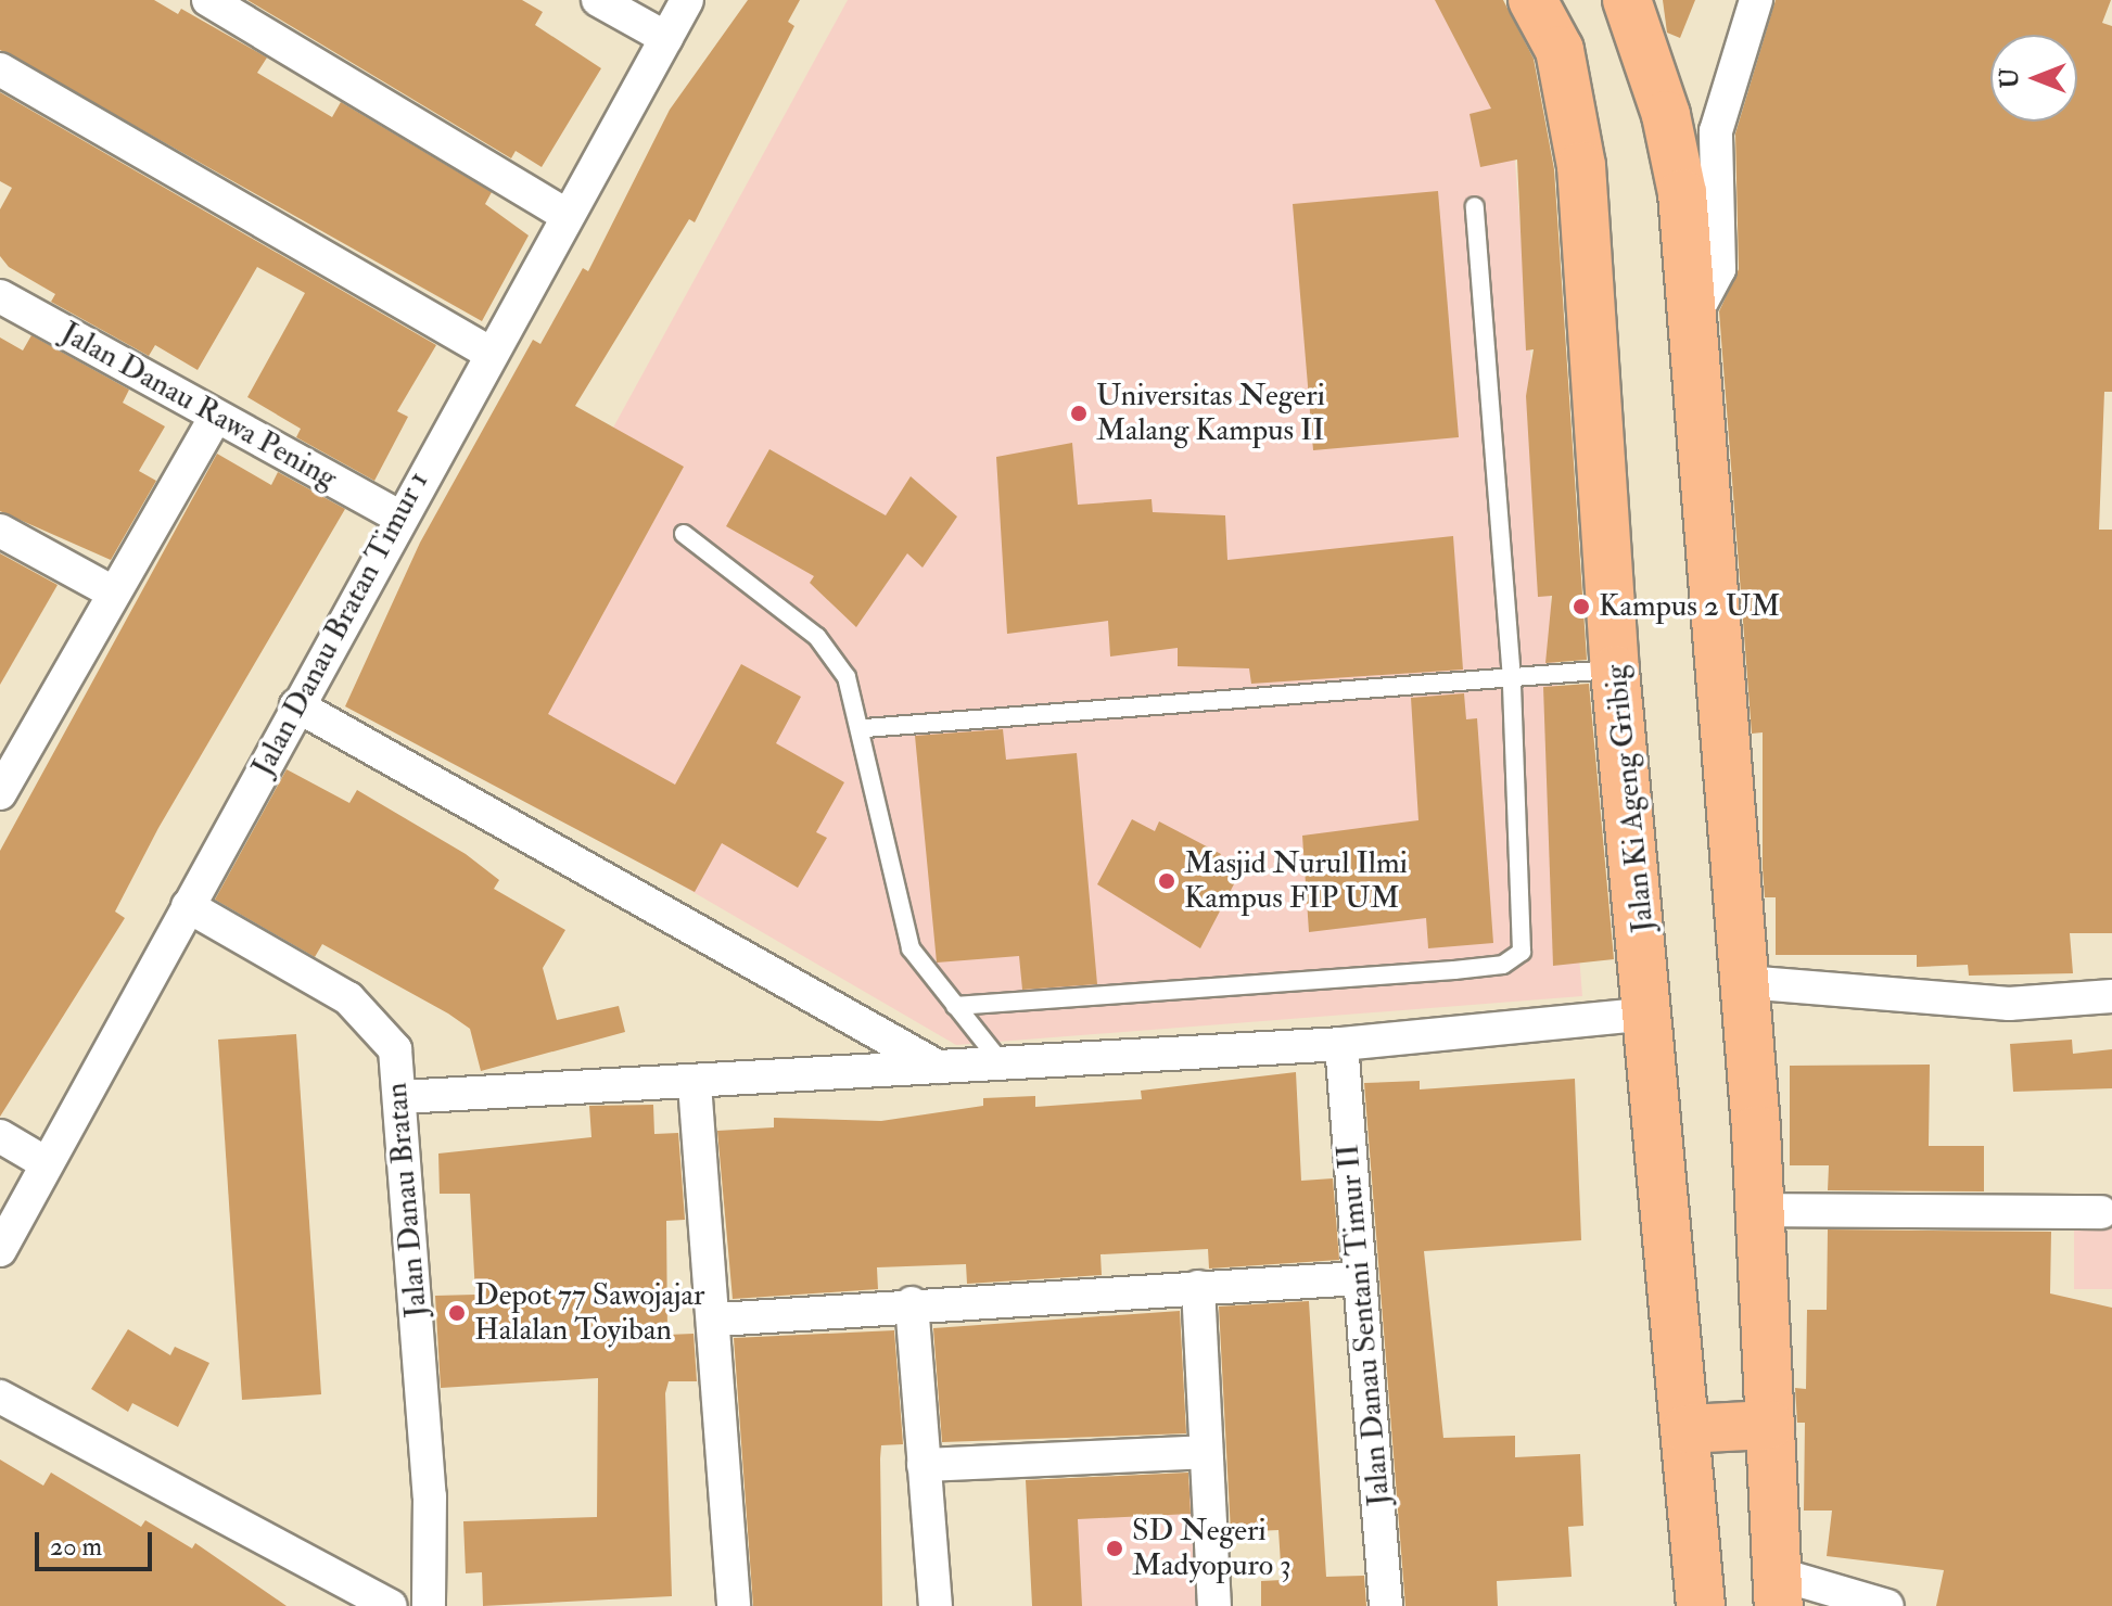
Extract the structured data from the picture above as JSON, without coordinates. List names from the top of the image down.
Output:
{
  "streets": {
    "main road": ["Jalan Ki Ageng Gribig"],
    "street": [
      "Jalan Danau Rawa Pening",
      "Jalan Danau Bratan Timur 1",
      "Jalan Danau Bratan",
      "Jalan Danau Sentani Timur II"
    ]
  },
  "crossings": [
    ["Jalan Danau Rawa Pening", "Jalan Danau Bratan Timur 1"],
    ["Jalan Danau Bratan Timur 1", "Jalan Danau Bratan"]
  ],
  "places": [
    "Universitas Negeri Malang Kampus II",
    "Kampus 2 UM",
    "Masjid Nurul Ilmi Kampus FIP UM",
    "Depot 77 Sawojajar Halalan Toyiban",
    "SD Negeri Madyopuro 3"
  ],
  "scale_bar": "20 m",
  "north": "left"
}
